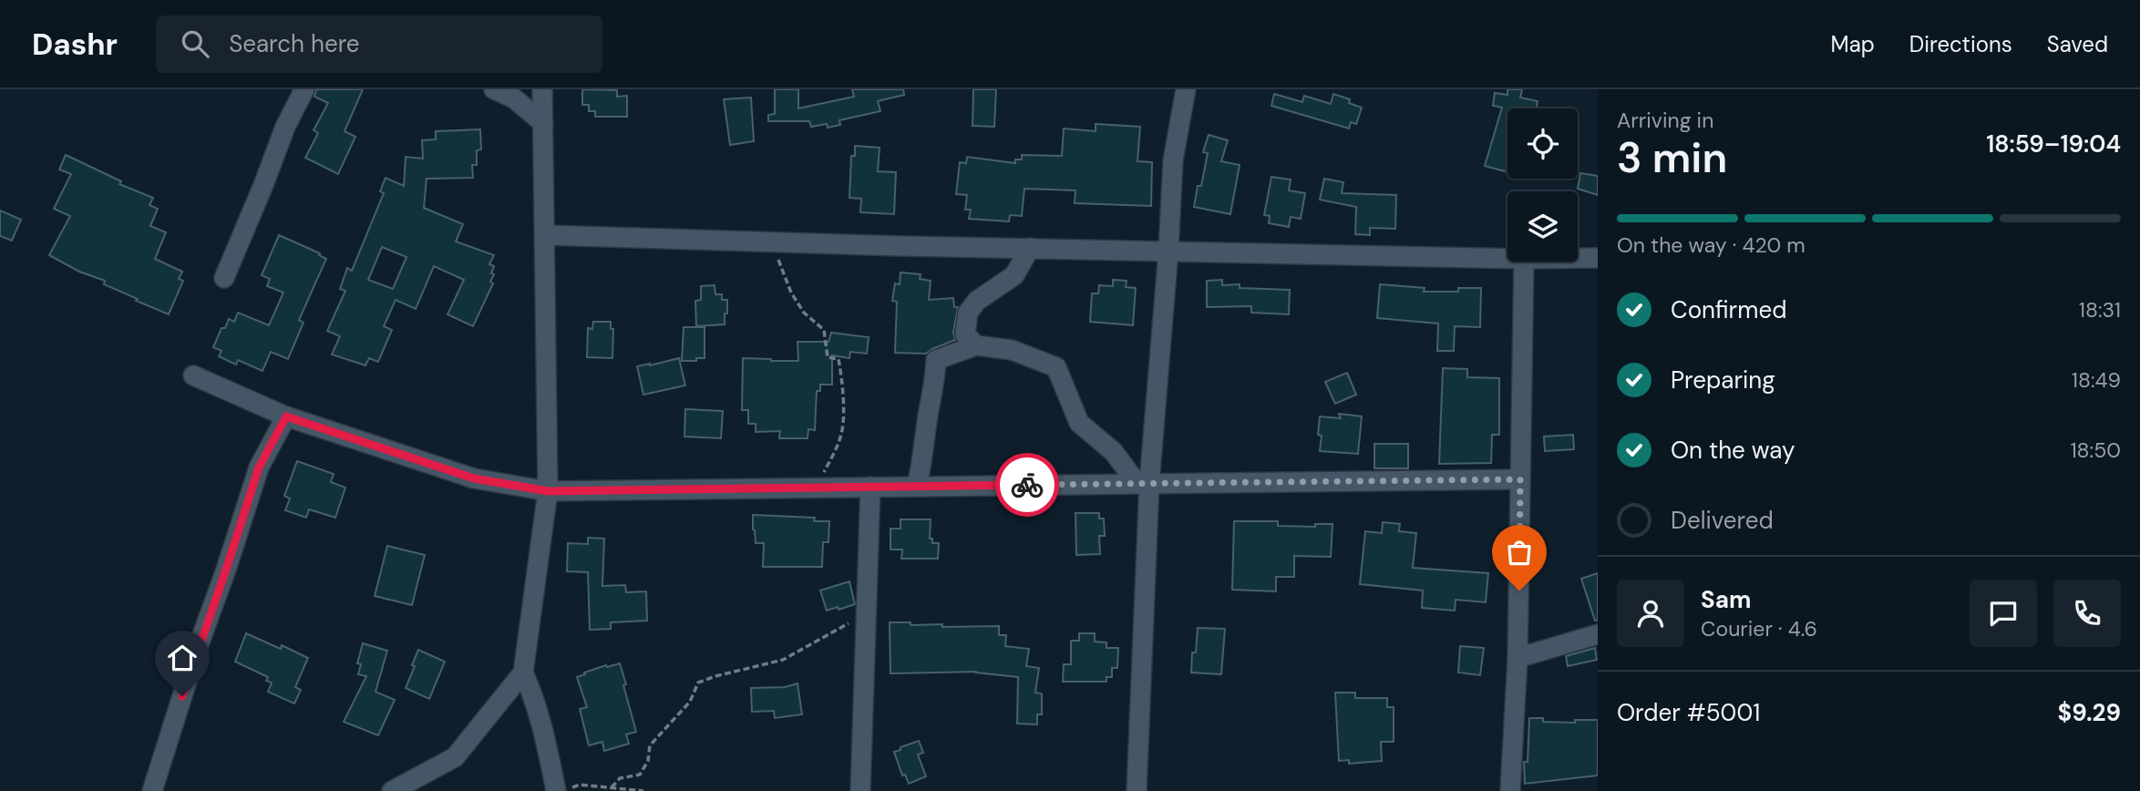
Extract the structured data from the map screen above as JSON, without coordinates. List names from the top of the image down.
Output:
{
  "page": {
    "header": "Dashr",
    "search": "Search here",
    "nav": ["Map", "Directions", "Saved"],
    "heading": ["3 min", "Arriving in", "18:59–19:04"],
    "panel": [
      "Sam",
      "Courier · 4.6",
      "Order #5001",
      "$9.29"
    ],
    "bar": "On the way · 420 m",
    "list": [
      ["Confirmed", "18:31"],
      ["Preparing", "18:49"],
      ["On the way", "18:50"],
      "Delivered"
    ]
  }
}
